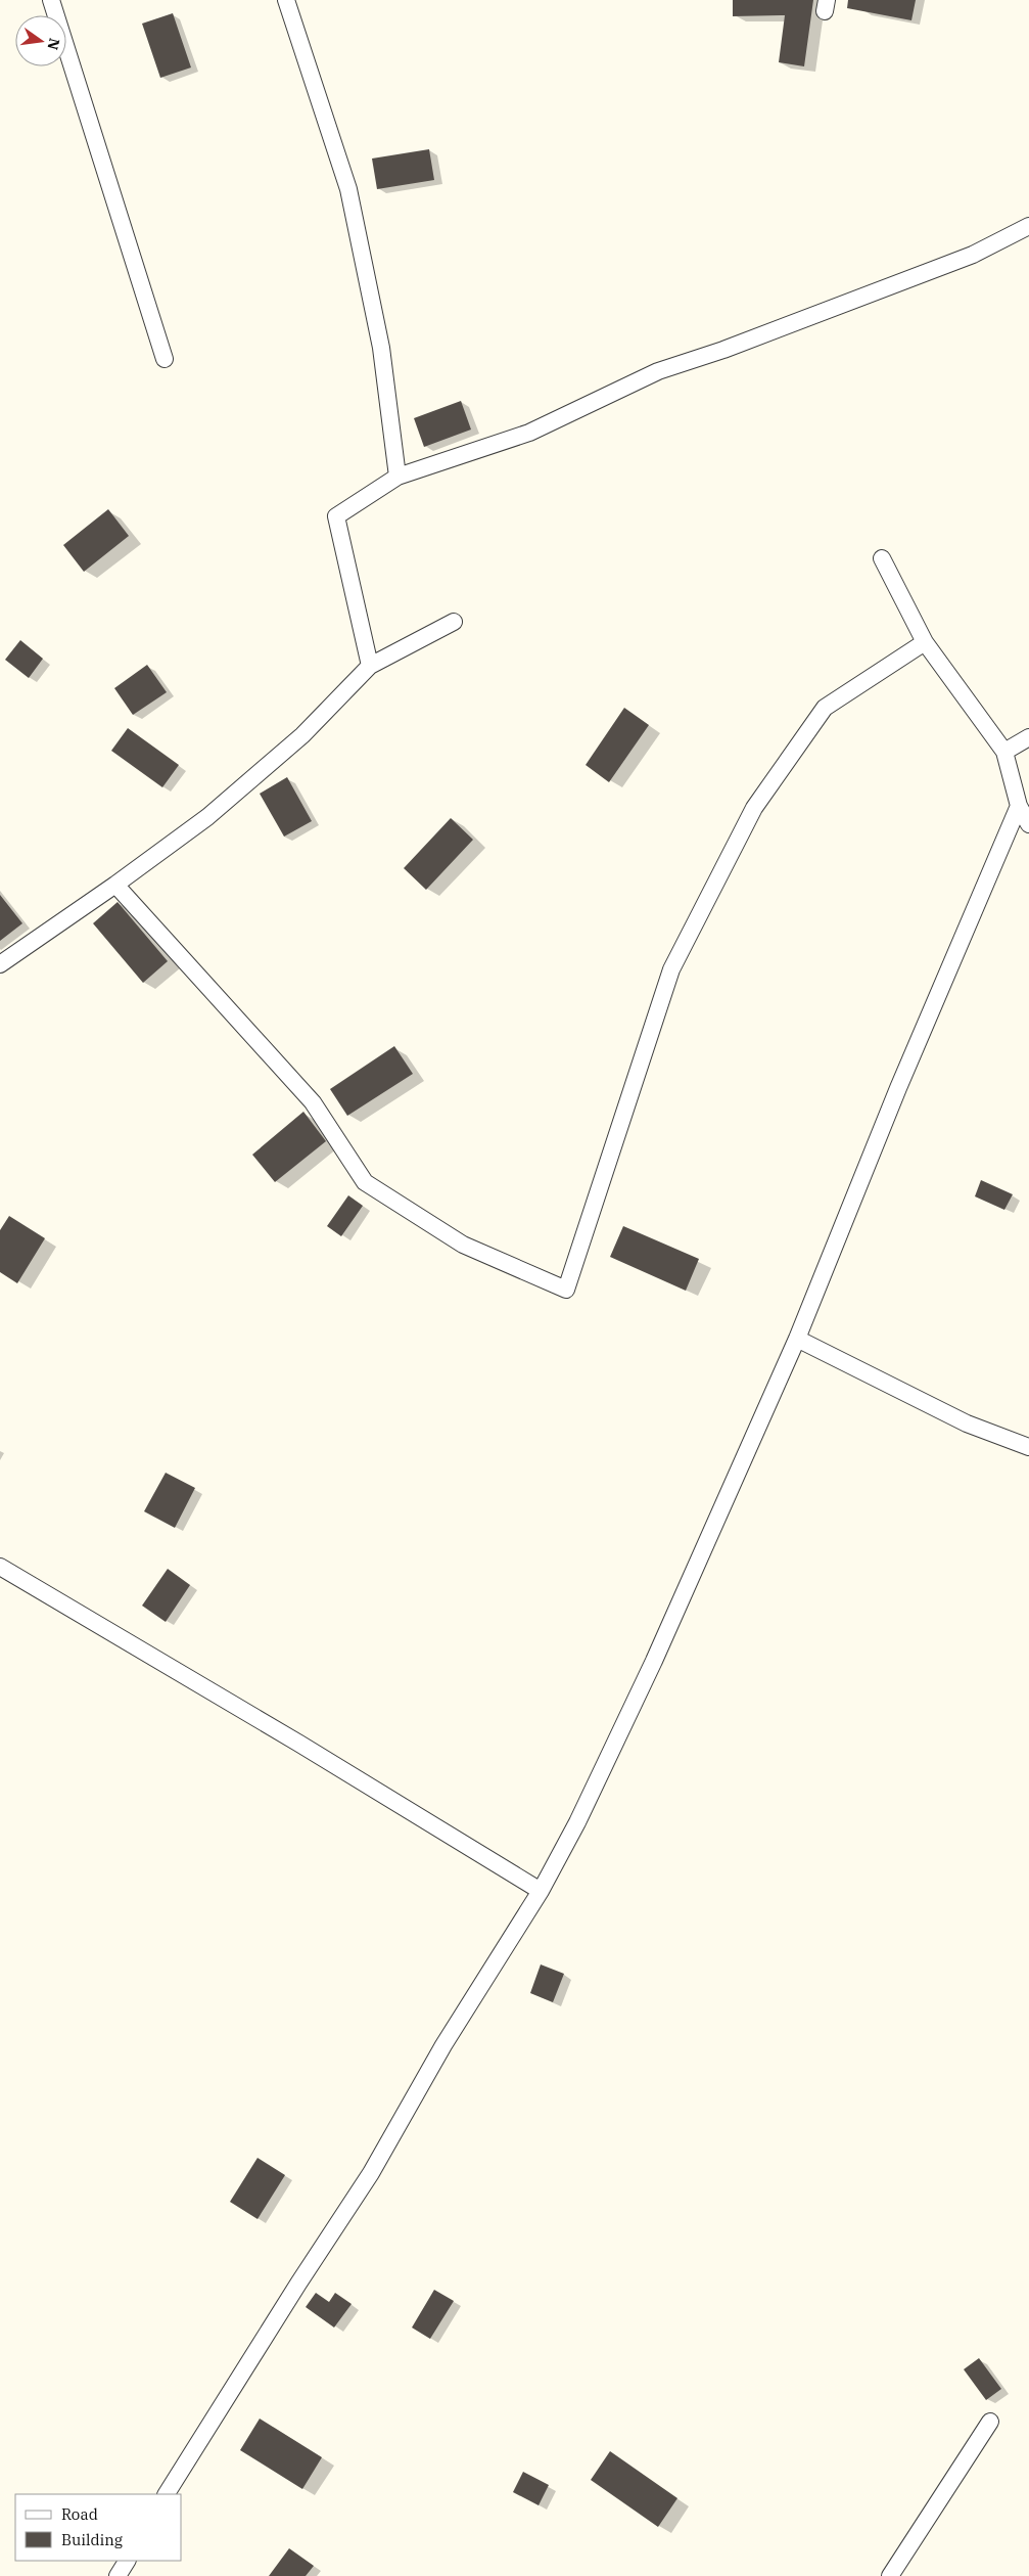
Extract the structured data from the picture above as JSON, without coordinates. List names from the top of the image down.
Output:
{
  "legend": ["Road", "Building"],
  "north": "right"
}
